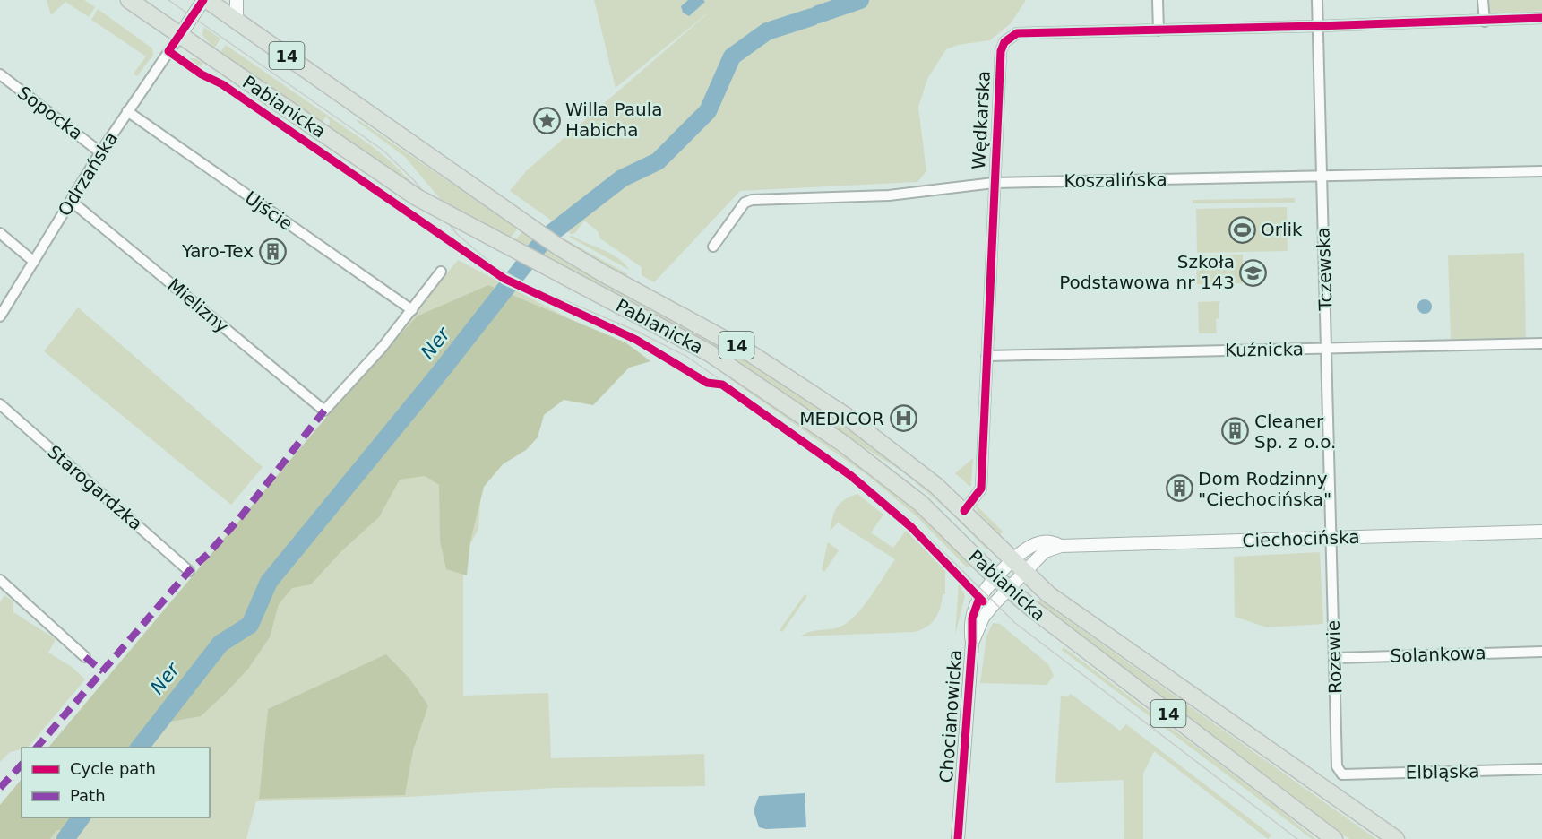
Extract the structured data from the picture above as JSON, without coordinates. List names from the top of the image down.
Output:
{
  "streets": {
    "main road": ["14", "Pabianicka"],
    "street": [
      "Sopocka",
      "Wędkarska",
      "Odrzańska",
      "Koszalińska",
      "Ujście",
      "Tczewska",
      "Mielizny",
      "Kuźnicka",
      "Starogardzka",
      "Ciechocińska",
      "Solankowa",
      "Rozewie",
      "Chocianowicka",
      "Elbląska"
    ]
  },
  "crossings": [
    ["Pabianicka", "Wędkarska"],
    ["Pabianicka", "Odrzańska"],
    ["Pabianicka", "Ciechocińska"],
    ["Pabianicka", "Chocianowicka"],
    ["Sopocka", "Odrzańska"],
    ["Wędkarska", "Koszalińska"],
    ["Wędkarska", "Tczewska"],
    ["Wędkarska", "Kuźnicka"],
    ["Odrzańska", "Ujście"],
    ["Odrzańska", "Mielizny"],
    ["Koszalińska", "Tczewska"],
    ["Ujście", "Mielizny"],
    ["Tczewska", "Kuźnicka"],
    ["Tczewska", "Ciechocińska"],
    ["Tczewska", "Rozewie"],
    ["Ciechocińska", "Rozewie"],
    ["Ciechocińska", "Chocianowicka"],
    ["Solankowa", "Rozewie"],
    ["Rozewie", "Elbląska"]
  ],
  "water": ["Ner"],
  "places": {
    "place": ["Willa Paula Habicha"],
    "sports": ["Orlik"],
    "building": ["Yaro-Tex", "Cleaner Sp. z o.o.", "Dom Rodzinny \"Ciechocińska\""],
    "school or university": ["Szkoła Podstawowa nr 143"],
    "hospital": ["MEDICOR"]
  },
  "legend": ["Cycle path", "Path"]
}
